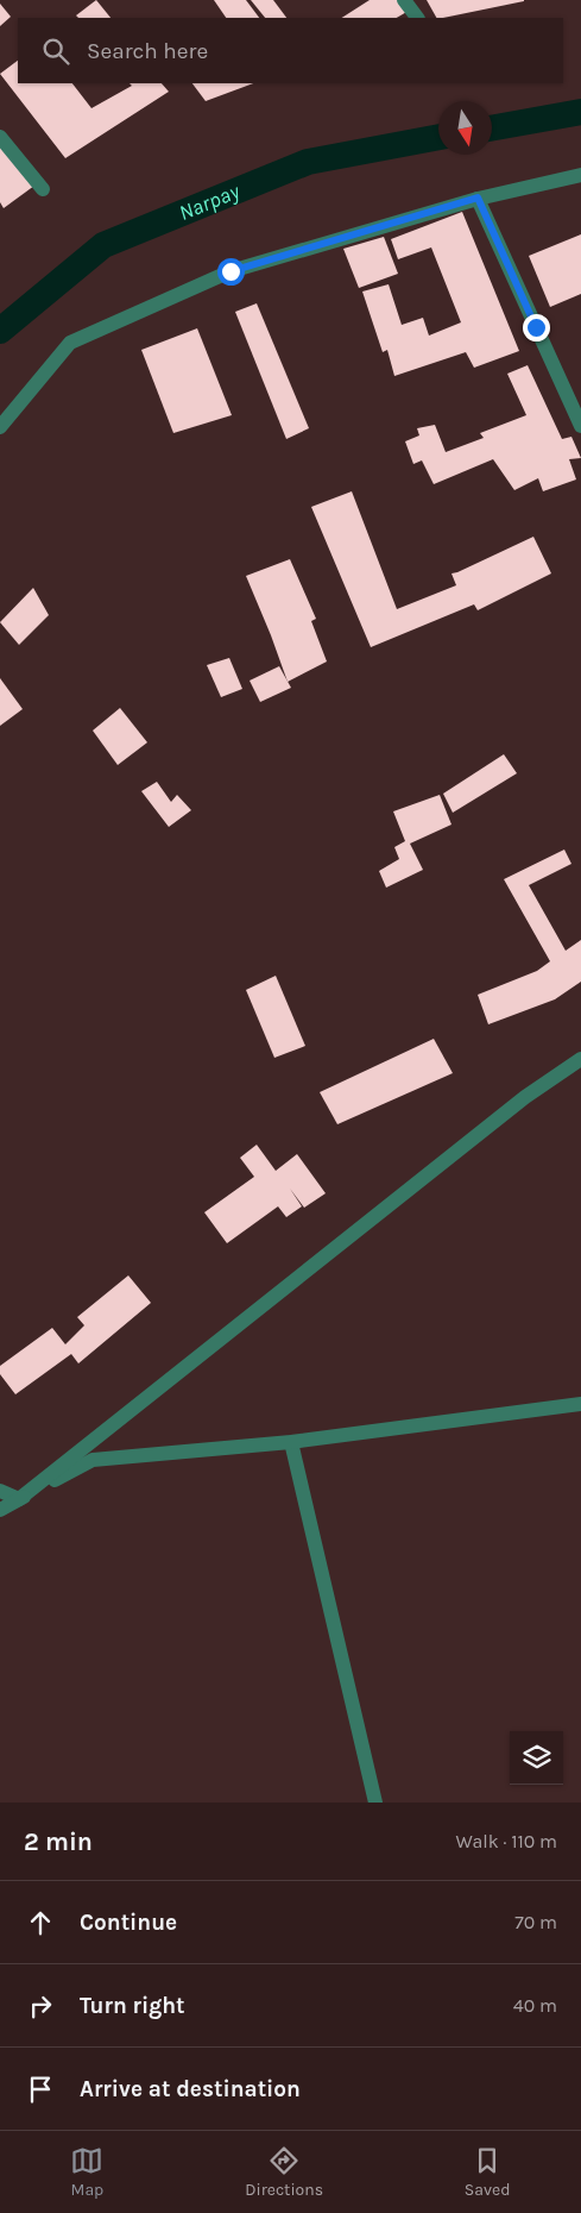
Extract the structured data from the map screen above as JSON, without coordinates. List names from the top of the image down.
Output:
{
  "water": ["Narpay"],
  "north": "bottom",
  "page": {
    "search": "Search here",
    "heading": ["2 min", "Walk · 110 m"],
    "list": [
      ["Continue", "70 m"],
      ["Turn right", "40 m"],
      "Arrive at destination"
    ],
    "nav": ["Map", "Directions", "Saved"]
  }
}
